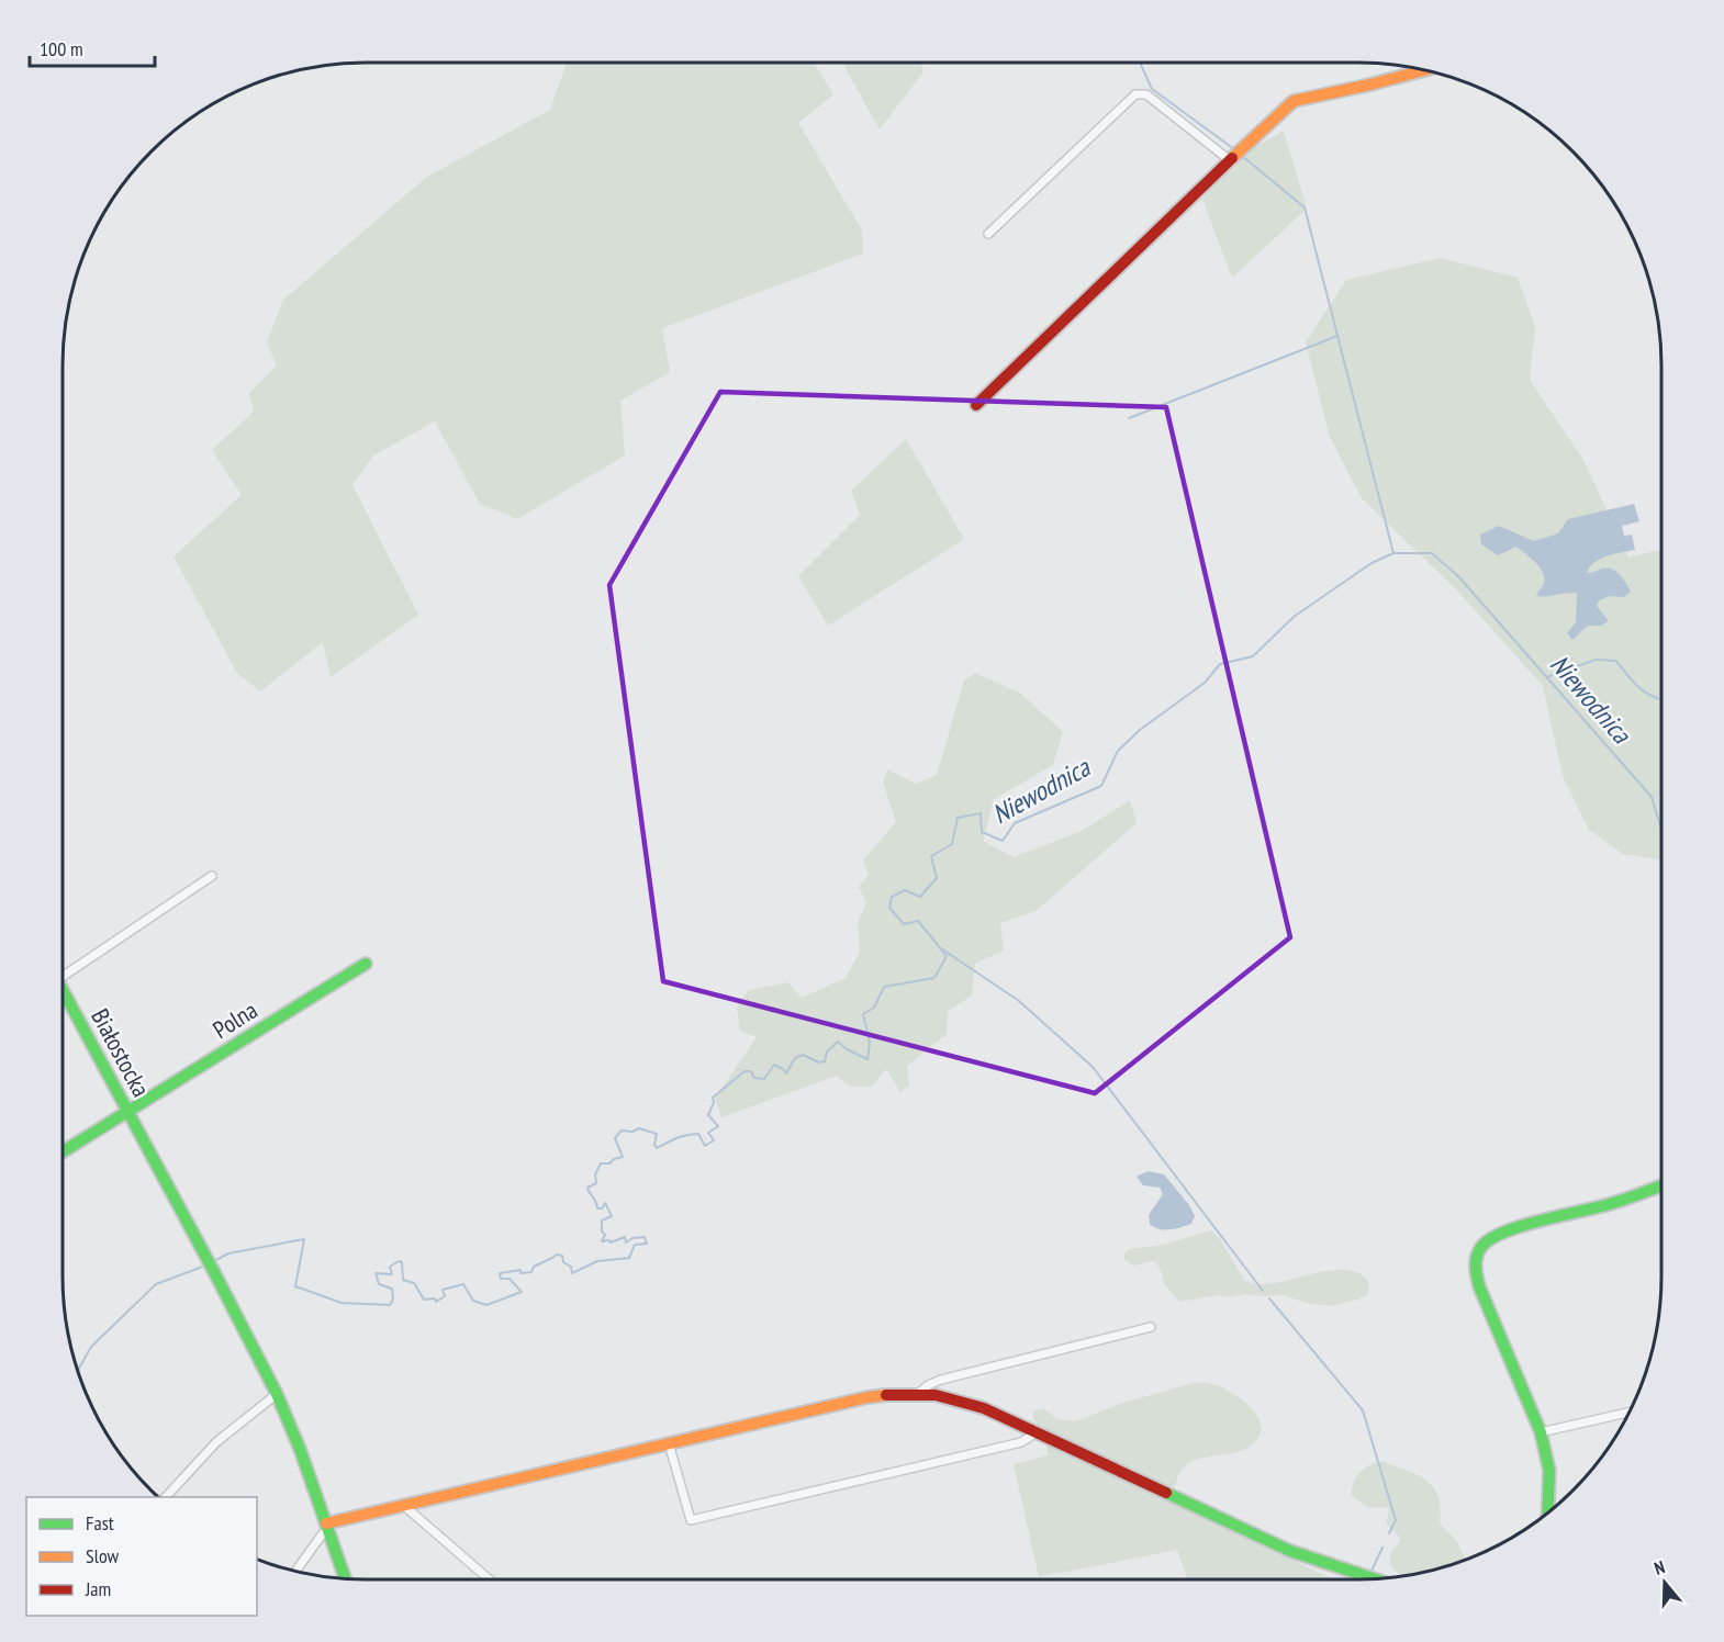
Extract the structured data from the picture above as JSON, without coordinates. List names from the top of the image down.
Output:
{
  "streets": {
    "street": ["Polna", "Białostocka"]
  },
  "crossings": [
    ["Polna", "Białostocka"]
  ],
  "water": ["Niewodnica"],
  "legend": ["Fast", "Slow", "Jam"],
  "scale_bar": "100 m",
  "north": "top"
}
